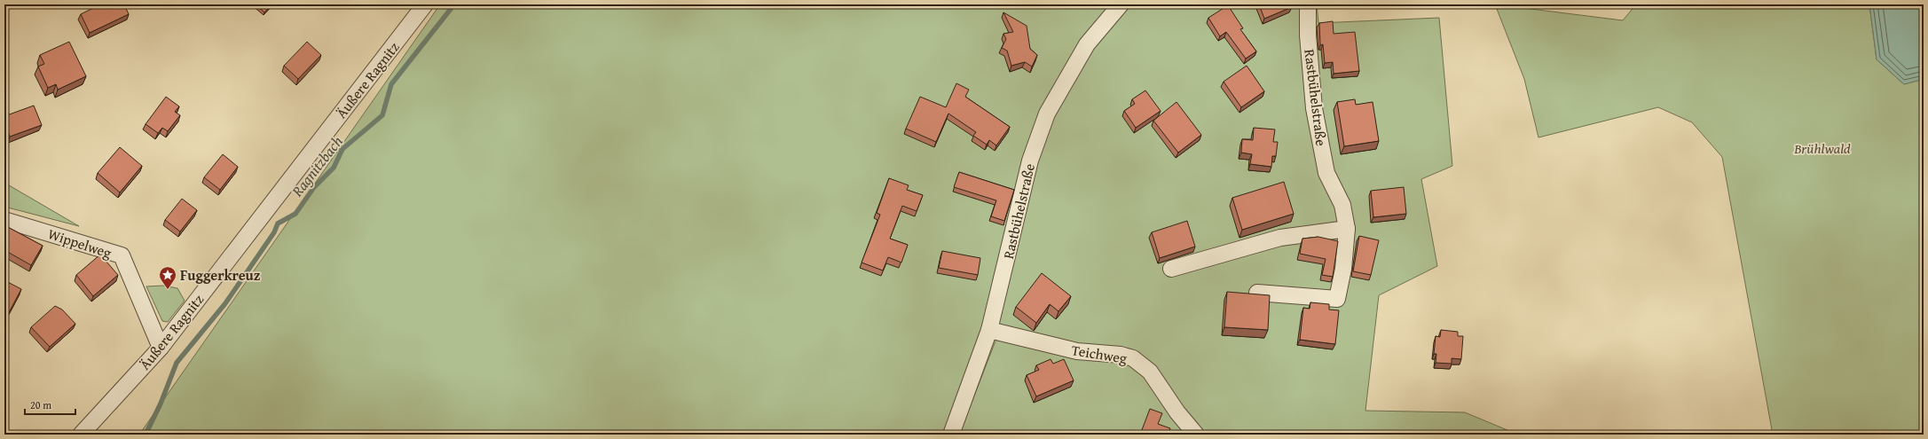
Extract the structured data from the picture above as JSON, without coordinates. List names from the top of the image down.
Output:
{
  "streets": {
    "street": [
      "Äußere Ragnitz",
      "Rastbühelstraße",
      "Wippelweg",
      "Teichweg"
    ]
  },
  "crossings": [
    ["Äußere Ragnitz", "Wippelweg"],
    ["Rastbühelstraße", "Teichweg"]
  ],
  "water": ["Ragnitzbach"],
  "parks": ["Brühlwald"],
  "places": {
    "place": ["Fuggerkreuz"]
  },
  "scale_bar": "20 m"
}
